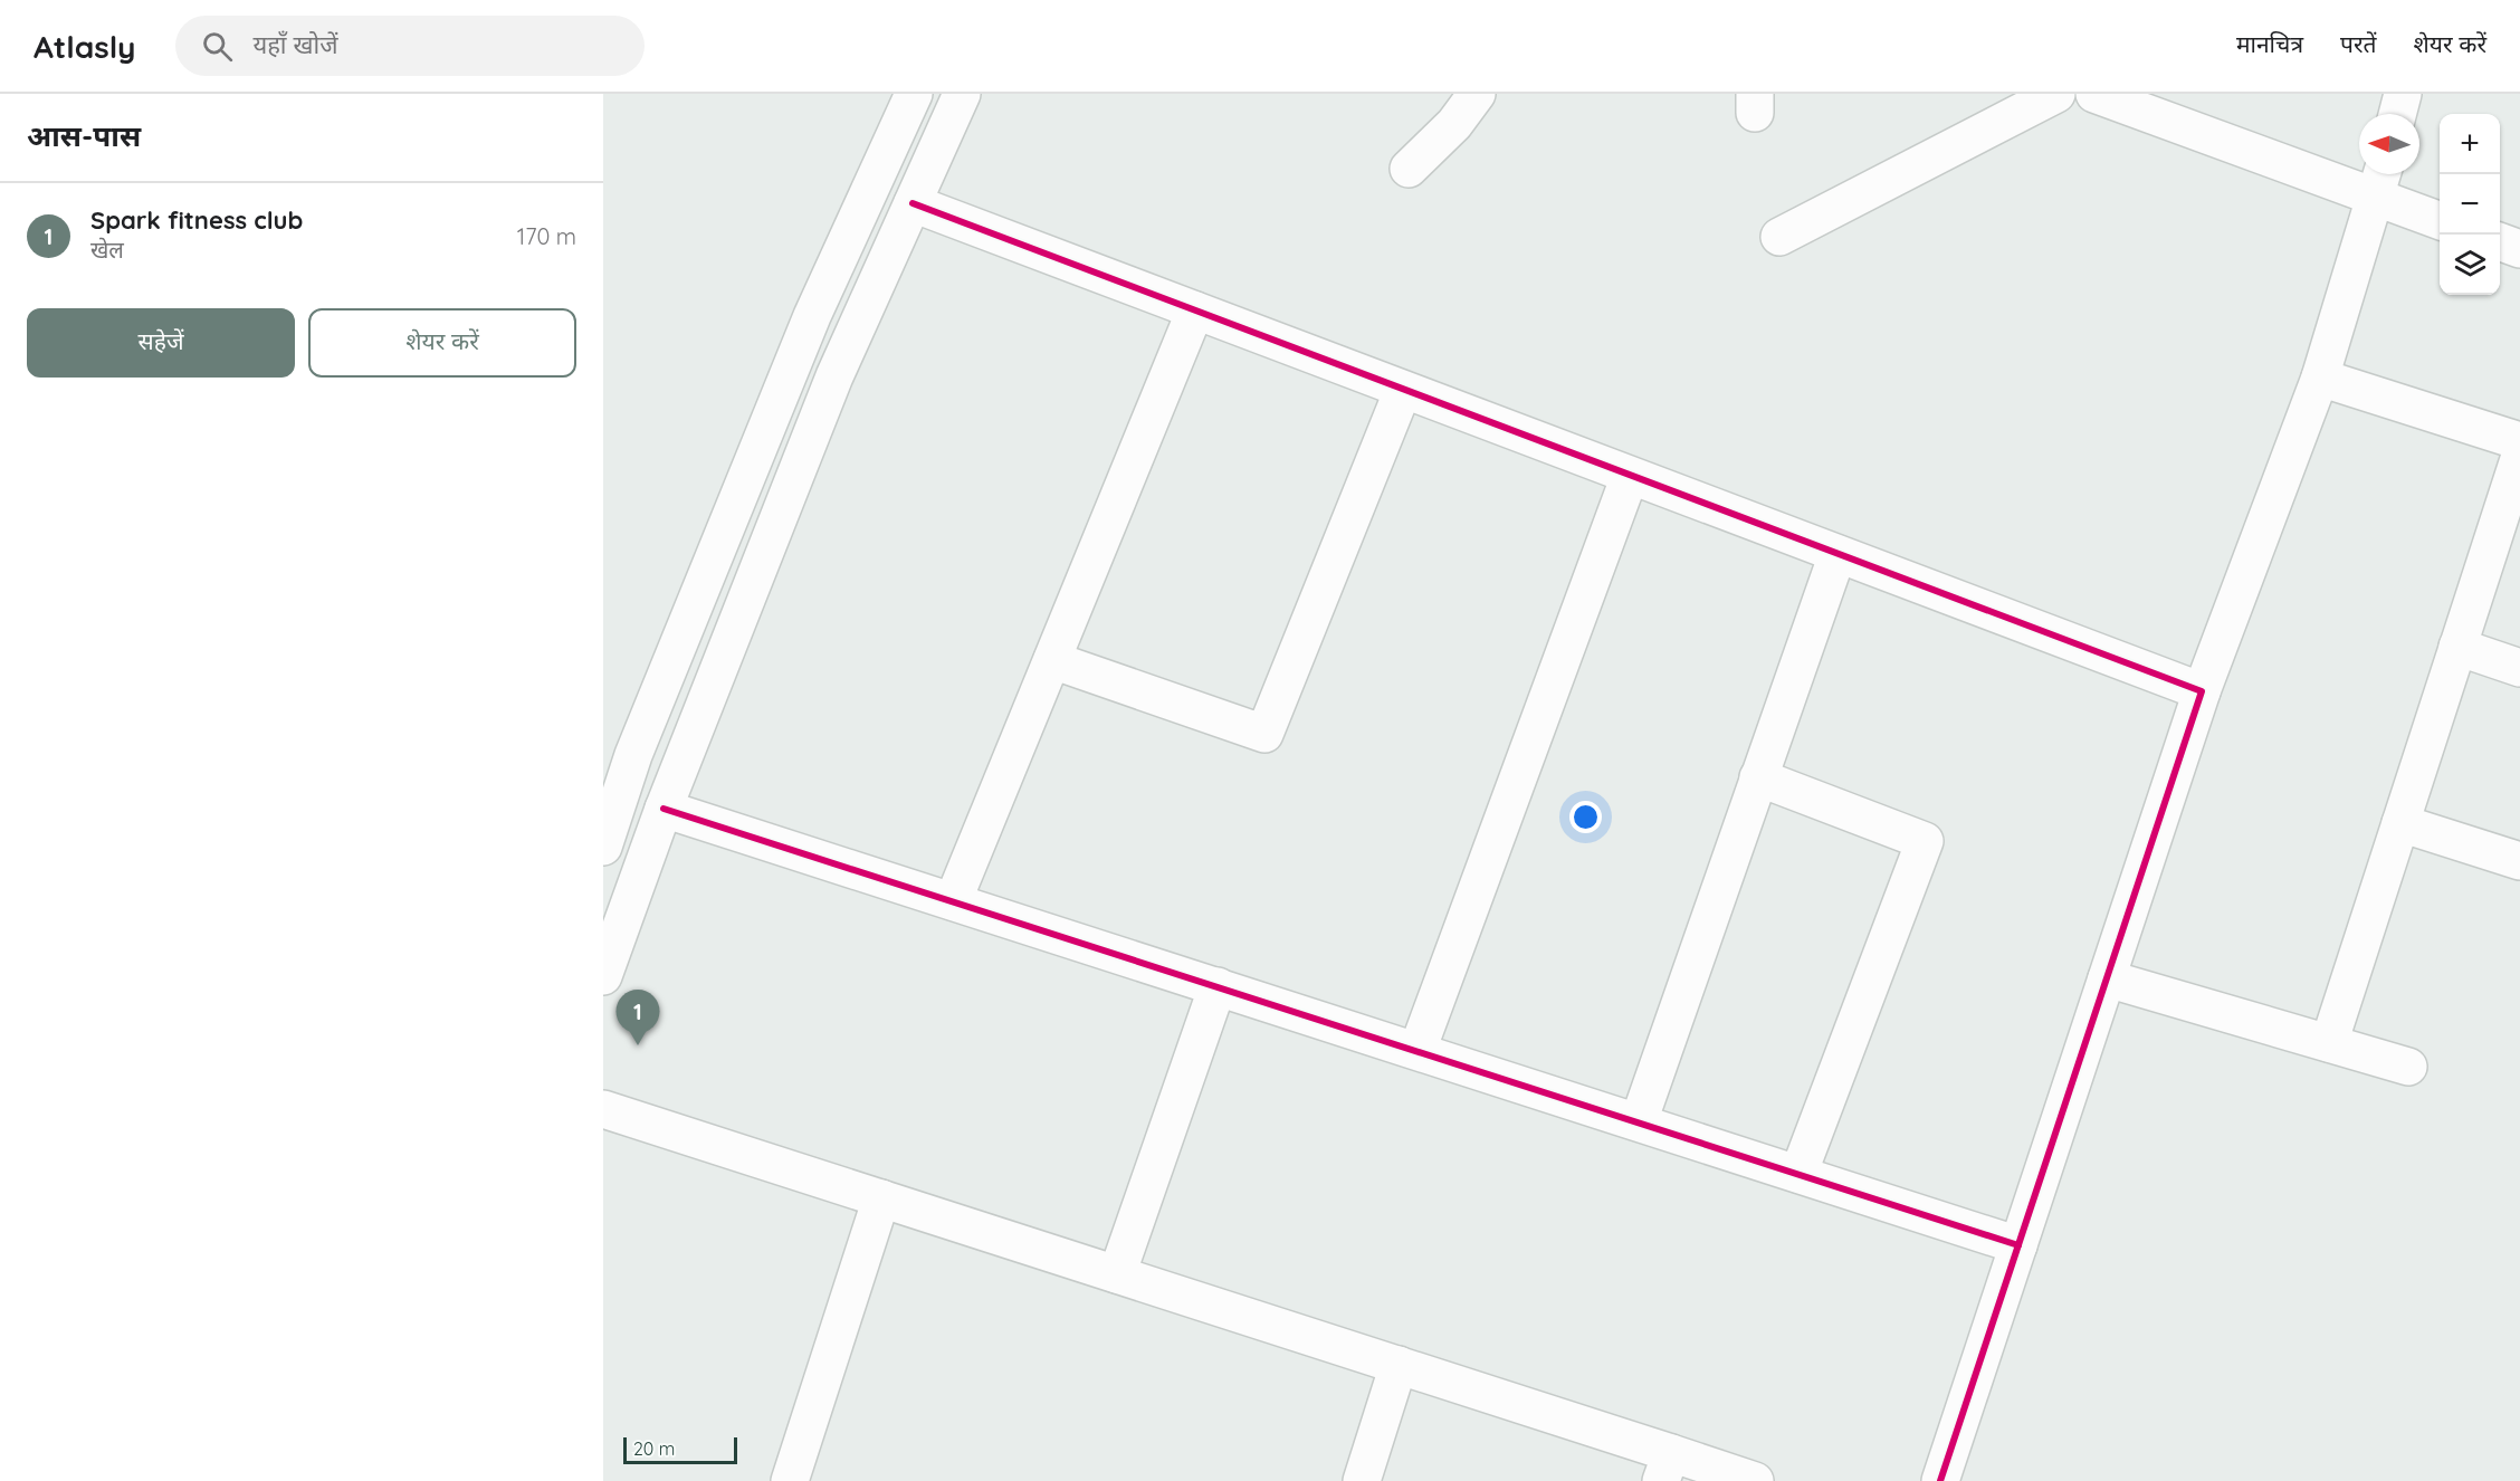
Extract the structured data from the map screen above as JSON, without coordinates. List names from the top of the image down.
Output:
{
  "scale_bar": "20 m",
  "north": "left",
  "page": {
    "header": "Atlasly",
    "search": "यहाँ खोजें",
    "nav": ["मानचित्र", "परतें", "शेयर करें"],
    "heading": "आस-पास",
    "map_buttons": ["+", "−"],
    "list": [
      {
        "mark": "1",
        "name": "Spark fitness club",
        "note": "खेल",
        "value": "170 m"
      }
    ],
    "buttons": ["सहेजें", "शेयर करें"],
    "pins": "1",
    "scale": "20 m"
  }
}
